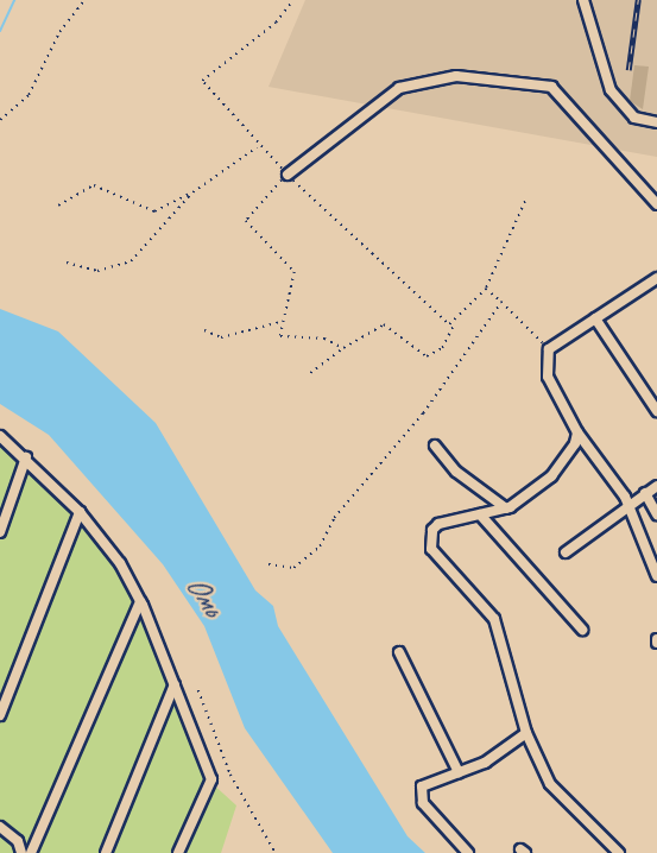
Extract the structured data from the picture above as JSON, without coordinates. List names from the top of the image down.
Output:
{
  "water": ["Омь"]
}
